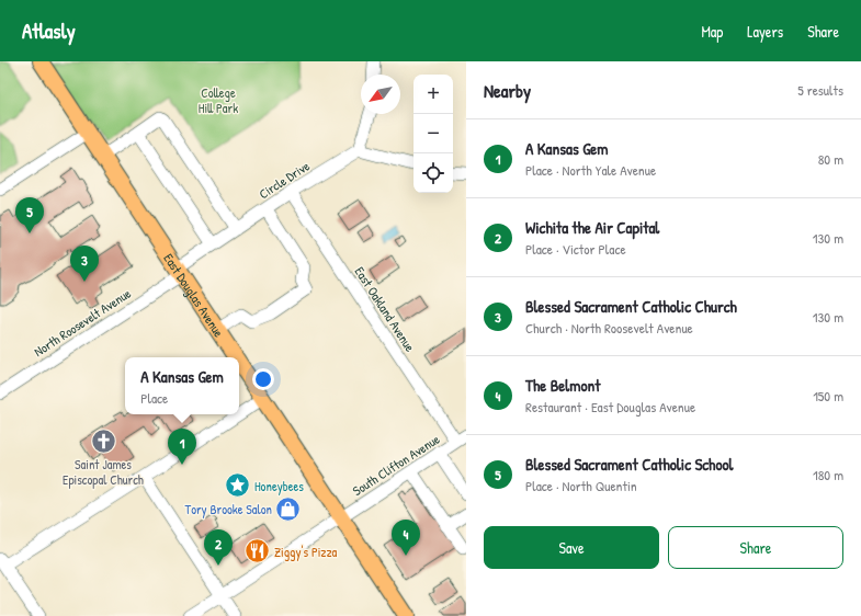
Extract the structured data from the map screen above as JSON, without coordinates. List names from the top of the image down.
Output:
{
  "streets": {
    "main road": ["East Douglas Avenue"],
    "street": [
      "Circle Drive",
      "East Oakland Avenue",
      "North Roosevelt Avenue",
      "South Clifton Avenue"
    ]
  },
  "crossings": [
    ["Circle Drive", "East Douglas Avenue"],
    ["Circle Drive", "East Oakland Avenue"],
    ["Circle Drive", "North Roosevelt Avenue"],
    ["East Douglas Avenue", "North Roosevelt Avenue"],
    ["East Douglas Avenue", "South Clifton Avenue"],
    ["East Oakland Avenue", "South Clifton Avenue"]
  ],
  "parks": ["College Hill Park"],
  "places": {
    "church": ["Saint James Episcopal Church"],
    "place": ["Honeybees"],
    "shop": ["Tory Brooke Salon"],
    "restaurant": ["Ziggy's Pizza"]
  },
  "north": "bottom left",
  "page": {
    "header": "Atlasly",
    "nav": ["Map", "Layers", "Share"],
    "heading": ["Nearby", "5 results"],
    "map_buttons": ["+", "−"],
    "list": [
      {
        "mark": "1",
        "name": "A Kansas Gem",
        "note": "Place · North Yale Avenue",
        "value": "80 m"
      },
      {
        "mark": "2",
        "name": "Wichita the Air Capital",
        "note": "Place · Victor Place",
        "value": "130 m"
      },
      {
        "mark": "3",
        "name": "Blessed Sacrament Catholic Church",
        "note": "Church · North Roosevelt Avenue",
        "value": "130 m"
      },
      {
        "mark": "4",
        "name": "The Belmont",
        "note": "Restaurant · East Douglas Avenue",
        "value": "150 m"
      },
      {
        "mark": "5",
        "name": "Blessed Sacrament Catholic School",
        "note": "Place · North Quentin",
        "value": "180 m"
      }
    ],
    "pins": [
      "5",
      "3",
      "1",
      "4",
      "2"
    ],
    "popup": ["A Kansas Gem", "Place"],
    "buttons": ["Save", "Share"]
  }
}
